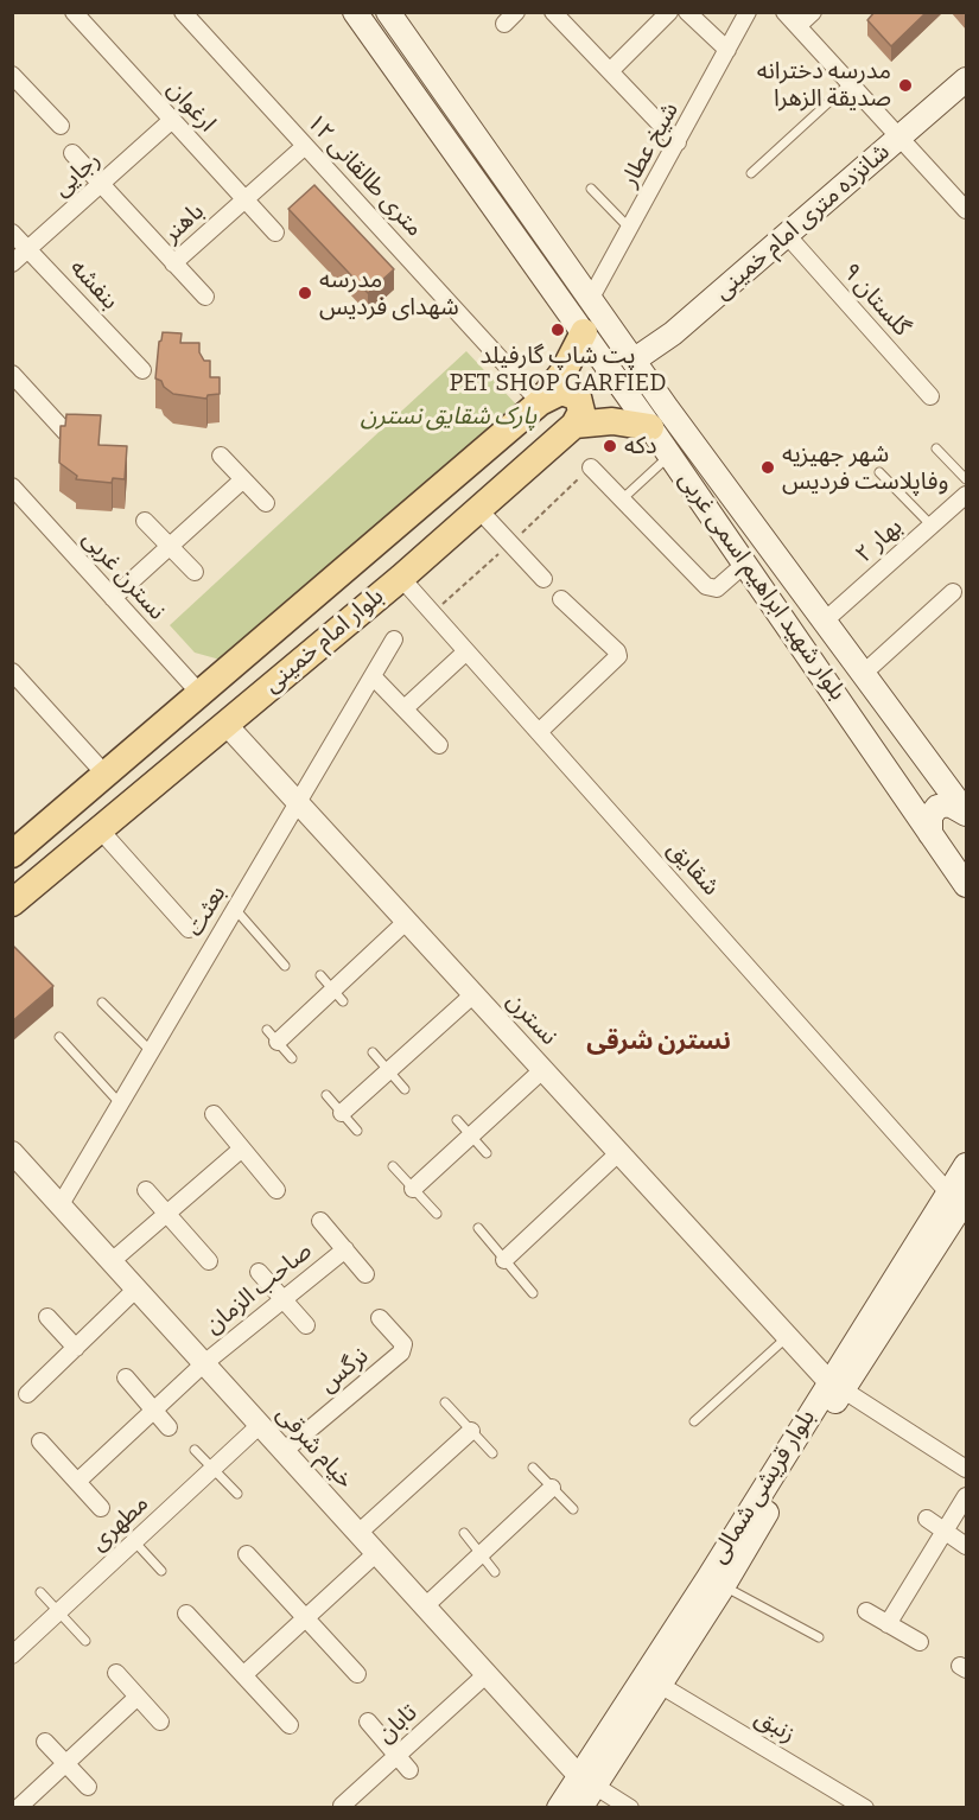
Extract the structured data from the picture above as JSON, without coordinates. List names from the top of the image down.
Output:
{
  "streets": {
    "main road": [
      "شانزده متری امام خمینی",
      "بلوار شهید ابراهیم اسمی غربی",
      "بلوار امام خمینی",
      "بلوار قریشی شمالی"
    ],
    "street": [
      "ارغوان",
      "شیخ عطار",
      "رجایی",
      "۱۲ متری طالقانی",
      "باهنر",
      "بنفشه",
      "گلستان ۹",
      "بهار ۲",
      "نسترن غربی",
      "شقایق",
      "بعثت",
      "نسترن",
      "صاحب الزمان",
      "نرگس",
      "خیام شرقی",
      "مطهری",
      "تابان",
      "زنبق"
    ]
  },
  "crossings": [
    ["ارغوان", "رجایی"],
    ["ارغوان", "باهنر"],
    ["شیخ عطار", "بلوار شهید ابراهیم اسمی غربی"],
    ["رجایی", "باهنر"],
    ["رجایی", "بنفشه"],
    ["۱۲ متری طالقانی", "باهنر"],
    ["۱۲ متری طالقانی", "بلوار امام خمینی"],
    ["شانزده متری امام خمینی", "گلستان ۹"],
    ["شانزده متری امام خمینی", "بلوار شهید ابراهیم اسمی غربی"],
    ["بهار ۲", "بلوار شهید ابراهیم اسمی غربی"],
    ["نسترن غربی", "بلوار امام خمینی"],
    ["بلوار شهید ابراهیم اسمی غربی", "بلوار امام خمینی"],
    ["بلوار امام خمینی", "شقایق"],
    ["بلوار امام خمینی", "نسترن"],
    ["شقایق", "بلوار قریشی شمالی"],
    ["بعثت", "نسترن"],
    ["بعثت", "خیام شرقی"],
    ["نسترن", "بلوار قریشی شمالی"],
    ["صاحب الزمان", "خیام شرقی"],
    ["نرگس", "خیام شرقی"],
    ["خیام شرقی", "بلوار قریشی شمالی"],
    ["خیام شرقی", "مطهری"],
    ["خیام شرقی", "تابان"],
    ["بلوار قریشی شمالی", "زنبق"]
  ],
  "districts": ["نسترن شرقی"],
  "parks": ["پارک شقایق نسترن"],
  "places": [
    "مدرسه دخترانه صدیقة الزهرا",
    "مدرسه شهدای فردیس",
    "پت شاپ گارفیلد PET SHOP GARFIED",
    "دکه",
    "شهر جهیزیه وفاپلاست فردیس"
  ]
}
